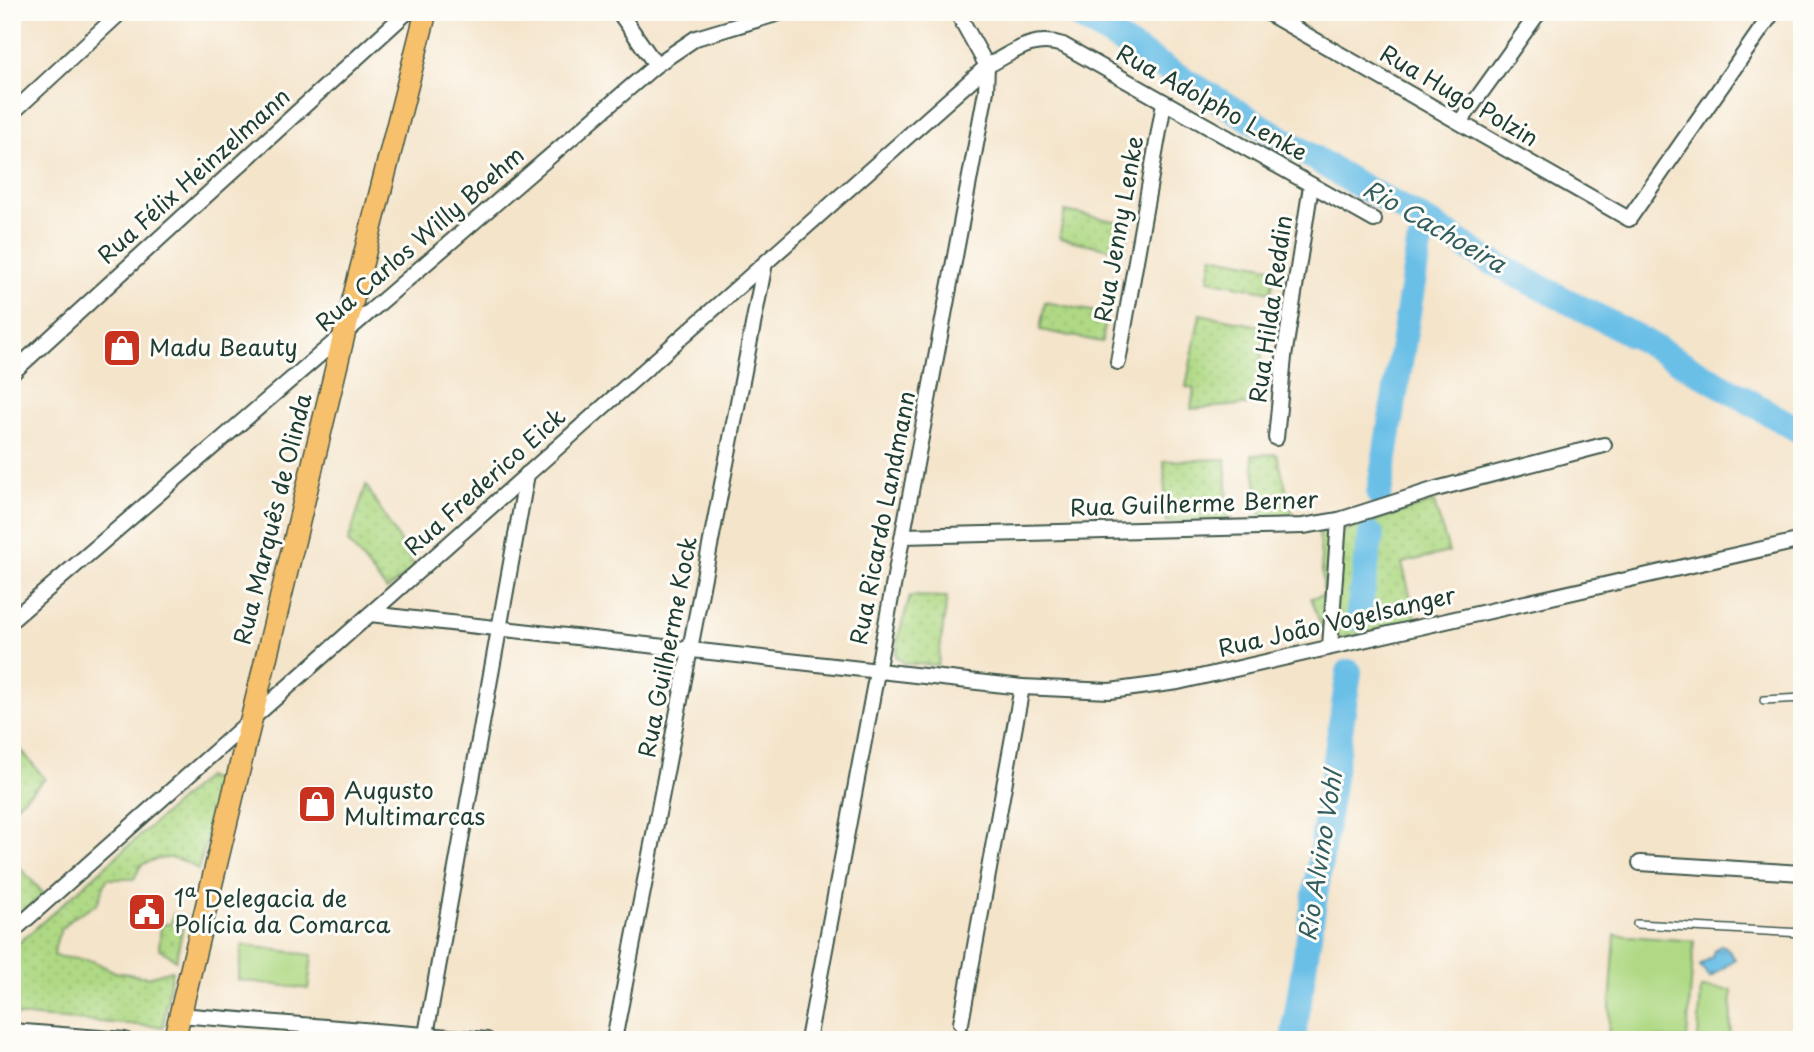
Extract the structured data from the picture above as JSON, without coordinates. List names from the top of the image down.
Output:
{
  "streets": {
    "main road": ["Rua Marquês de Olinda"],
    "street": [
      "Rua Hugo Polzin",
      "Rua Adolpho Lenke",
      "Rua Félix Heinzelmann",
      "Rua Jenny Lenke",
      "Rua Carlos Willy Boehm",
      "Rua Hilda Reddin",
      "Rua Frederico Eick",
      "Rua Guilherme Berner",
      "Rua Ricardo Landmann",
      "Rua João Vogelsanger",
      "Rua Guilherme Kock"
    ]
  },
  "crossings": [
    ["Rua Adolpho Lenke", "Rua Jenny Lenke"],
    ["Rua Adolpho Lenke", "Rua Hilda Reddin"],
    ["Rua Adolpho Lenke", "Rua Frederico Eick"],
    ["Rua Adolpho Lenke", "Rua Ricardo Landmann"],
    ["Rua Carlos Willy Boehm", "Rua Marquês de Olinda"],
    ["Rua Frederico Eick", "Rua Ricardo Landmann"],
    ["Rua Frederico Eick", "Rua Marquês de Olinda"],
    ["Rua Frederico Eick", "Rua João Vogelsanger"],
    ["Rua Frederico Eick", "Rua Guilherme Kock"],
    ["Rua Guilherme Berner", "Rua Ricardo Landmann"],
    ["Rua Ricardo Landmann", "Rua João Vogelsanger"],
    ["Rua João Vogelsanger", "Rua Guilherme Kock"]
  ],
  "water": ["Rio Cachoeira", "Rio Alvino Vohl"],
  "places": {
    "shop": ["Madu Beauty", "Augusto Multimarcas"],
    "public building": ["1ª Delegacia de Polícia da Comarca"]
  }
}
